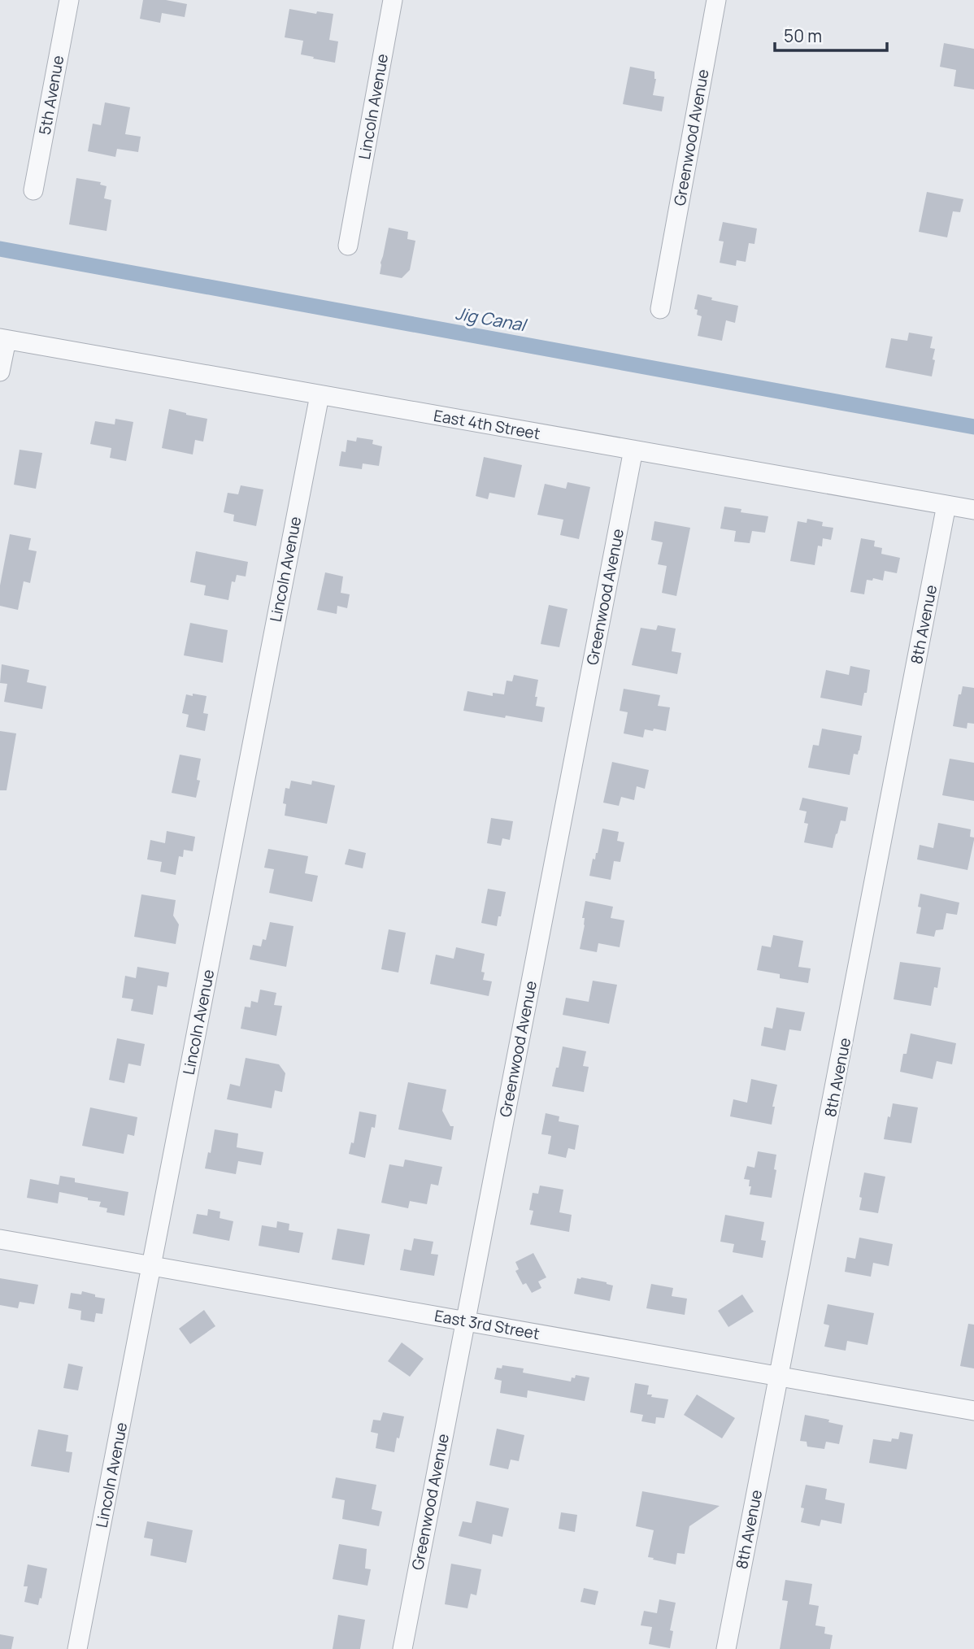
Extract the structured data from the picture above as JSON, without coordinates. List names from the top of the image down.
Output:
{
  "streets": {
    "street": [
      "5th Avenue",
      "Lincoln Avenue",
      "Greenwood Avenue",
      "East 4th Street",
      "8th Avenue",
      "East 3rd Street"
    ]
  },
  "crossings": [
    ["Lincoln Avenue", "East 4th Street"],
    ["Lincoln Avenue", "East 3rd Street"],
    ["Greenwood Avenue", "East 4th Street"],
    ["Greenwood Avenue", "East 3rd Street"],
    ["East 4th Street", "8th Avenue"],
    ["8th Avenue", "East 3rd Street"]
  ],
  "water": ["Jig Canal"],
  "scale_bar": "50 m"
}
